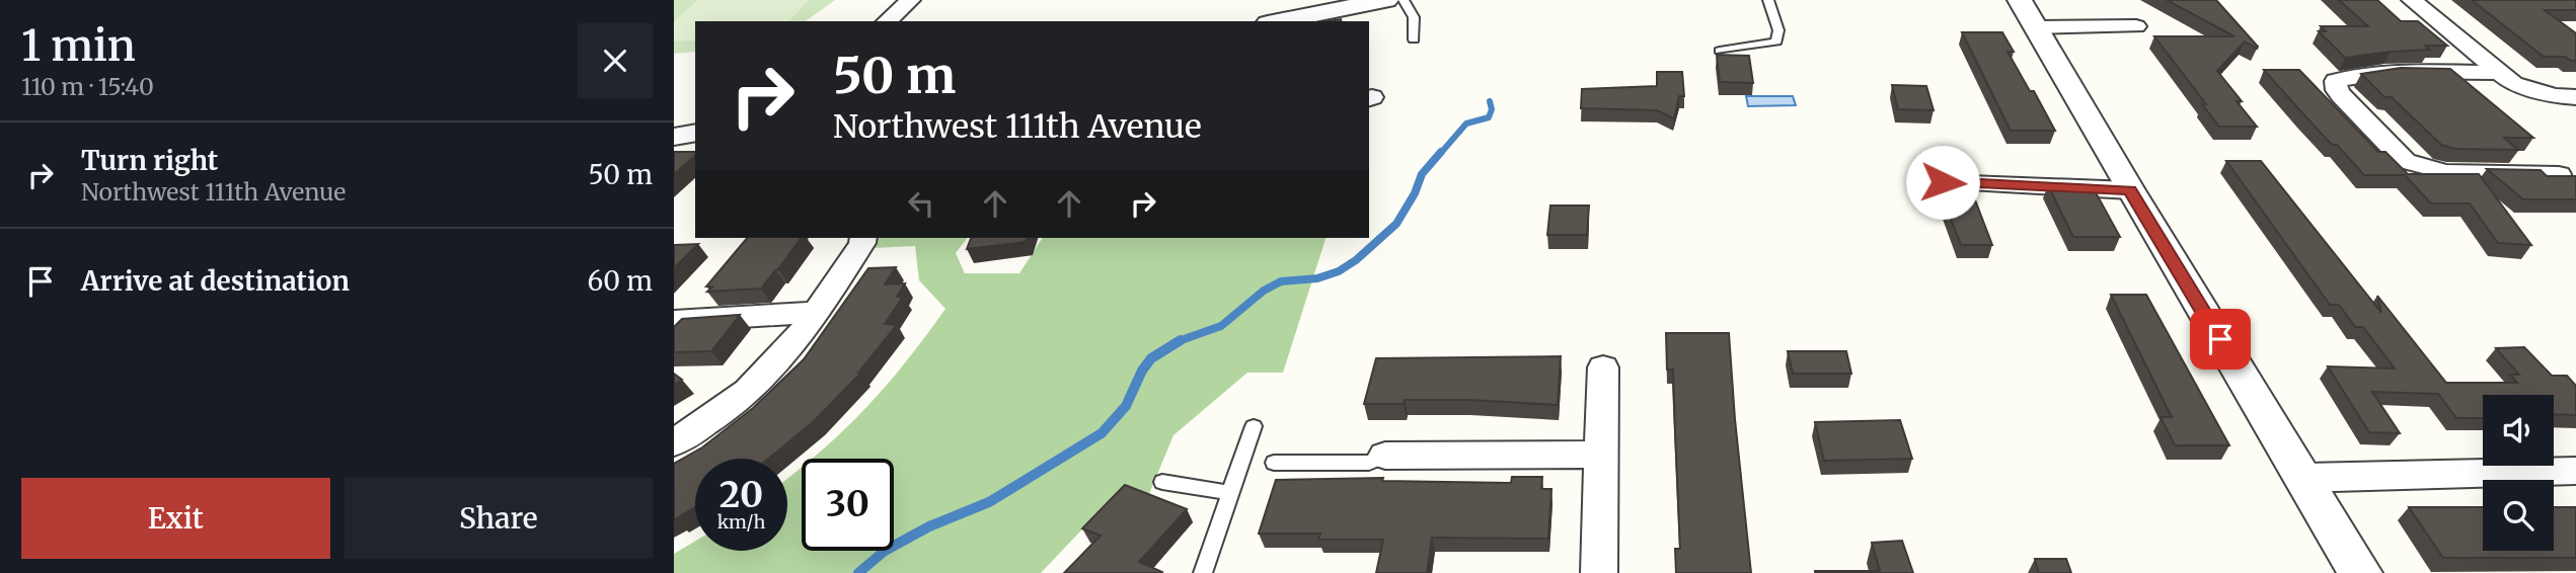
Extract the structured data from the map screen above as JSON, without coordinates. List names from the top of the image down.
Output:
{
  "page": {
    "heading": ["1 min", "110 m · 15:40"],
    "turn": ["50 m", "Northwest 111th Avenue"],
    "list": [
      {
        "name": "Turn right",
        "note": "Northwest 111th Avenue",
        "value": "50 m"
      },
      {
        "name": "Arrive at destination",
        "value": "60 m"
      }
    ],
    "speed": "20 km/h",
    "limit": "30",
    "buttons": ["Exit", "Share"]
  }
}
